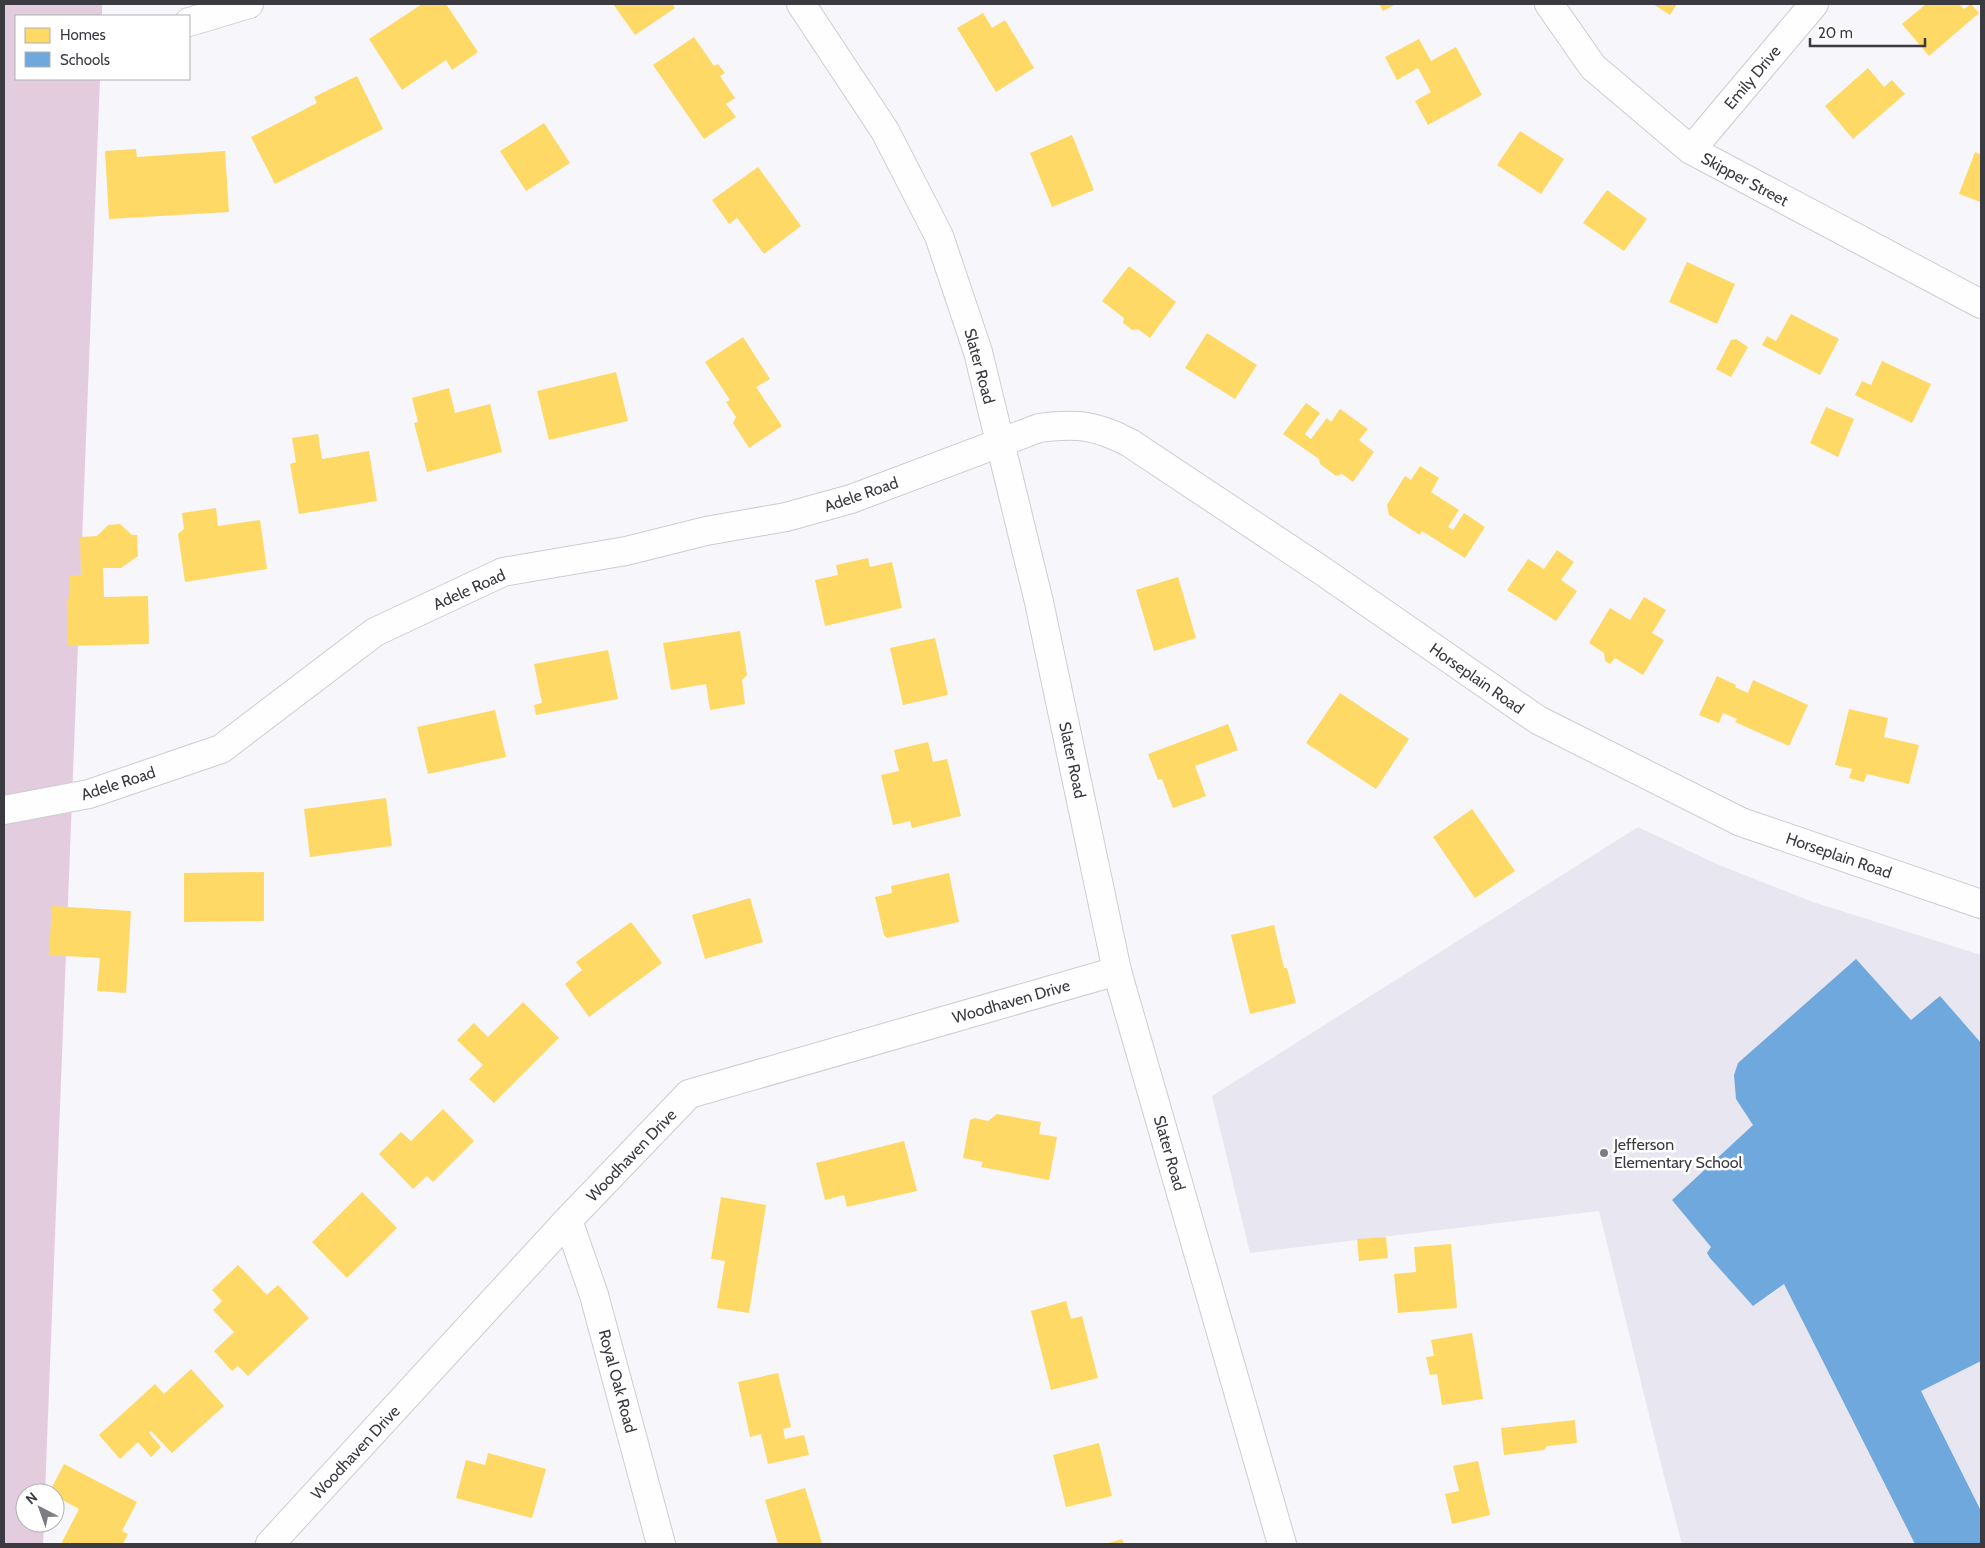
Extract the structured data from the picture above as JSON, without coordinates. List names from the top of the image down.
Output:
{
  "streets": {
    "street": [
      "Emily Drive",
      "Skipper Street",
      "Slater Road",
      "Adele Road",
      "Horseplain Road",
      "Woodhaven Drive",
      "Royal Oak Road"
    ]
  },
  "crossings": [
    ["Emily Drive", "Skipper Street"],
    ["Slater Road", "Adele Road"],
    ["Slater Road", "Horseplain Road"],
    ["Slater Road", "Woodhaven Drive"],
    ["Adele Road", "Horseplain Road"],
    ["Woodhaven Drive", "Royal Oak Road"]
  ],
  "places": ["Jefferson Elementary School"],
  "legend": ["Homes", "Schools"],
  "scale_bar": "20 m",
  "north": "top left"
}
